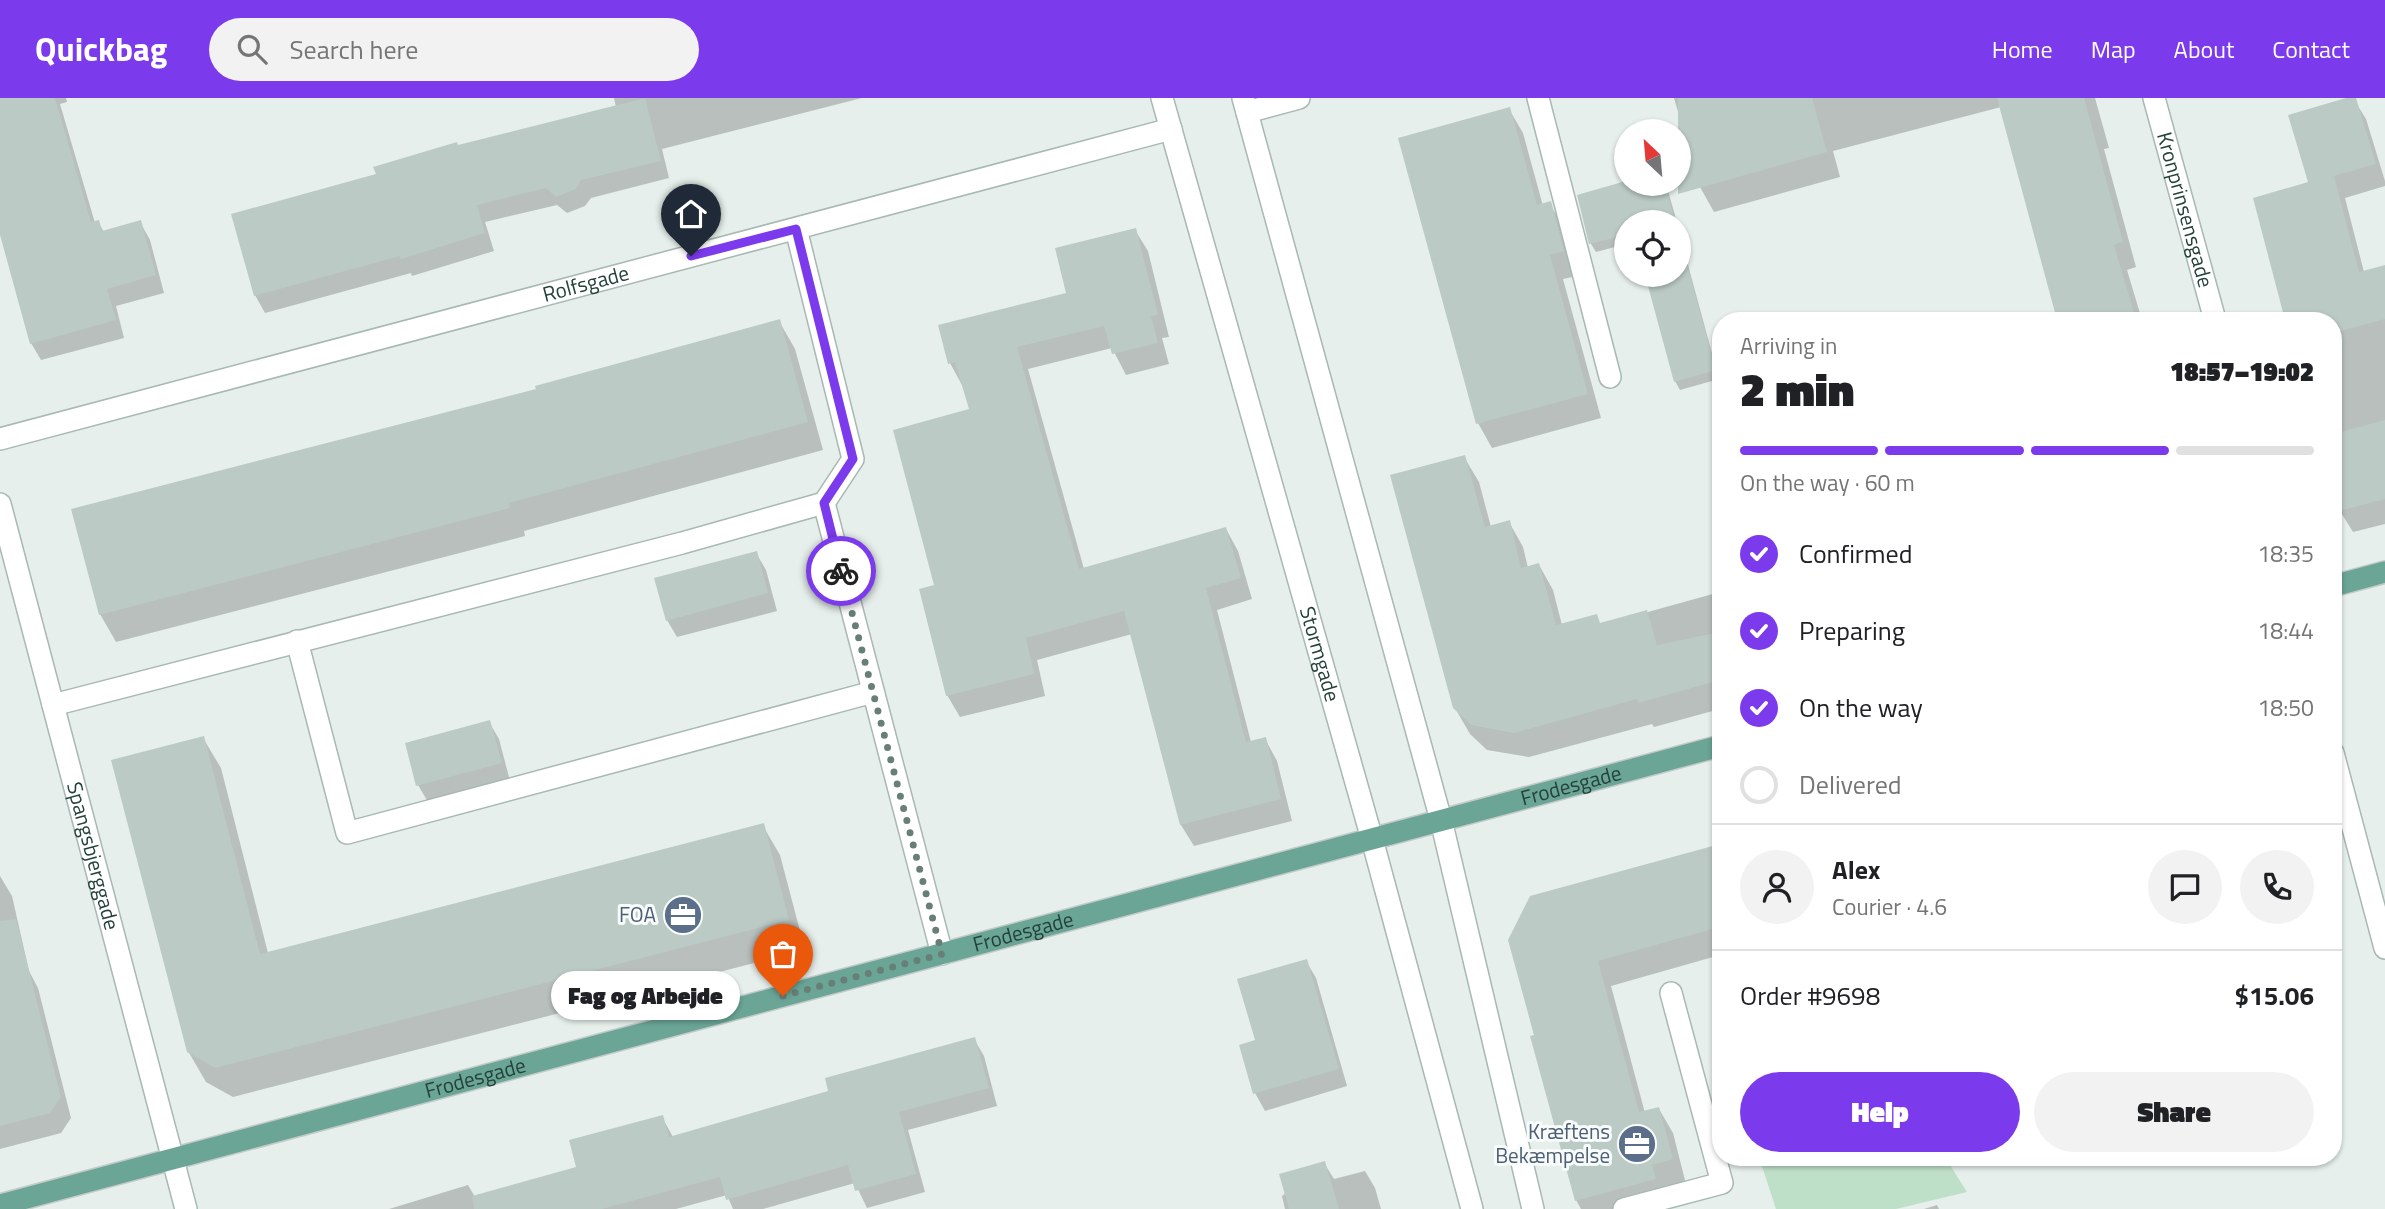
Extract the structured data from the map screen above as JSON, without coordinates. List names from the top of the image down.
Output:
{
  "streets": {
    "main road": ["Frodesgade"],
    "street": [
      "Kronprinsensgade",
      "Rolfsgade",
      "Stormgade",
      "Spangsbjerggade"
    ]
  },
  "crossings": [
    ["Rolfsgade", "Stormgade"],
    ["Stormgade", "Frodesgade"],
    ["Frodesgade", "Spangsbjerggade"]
  ],
  "places": {
    "office": ["FOA", "Kræftens Bekæmpelse"],
    "other": ["Fag og Arbejde"]
  },
  "north": "top left",
  "page": {
    "header": "Quickbag",
    "search": "Search here",
    "nav": [
      "Home",
      "Map",
      "About",
      "Contact"
    ],
    "heading": ["2 min", "Arriving in", "18:57–19:02"],
    "panel": [
      "Alex",
      "Courier · 4.6",
      "Order #9698",
      "$15.06"
    ],
    "bar": "On the way · 60 m",
    "list": [
      ["Confirmed", "18:35"],
      ["Preparing", "18:44"],
      ["On the way", "18:50"],
      "Delivered"
    ],
    "bubble": "Fag og Arbejde",
    "buttons": ["Help", "Share"]
  }
}
